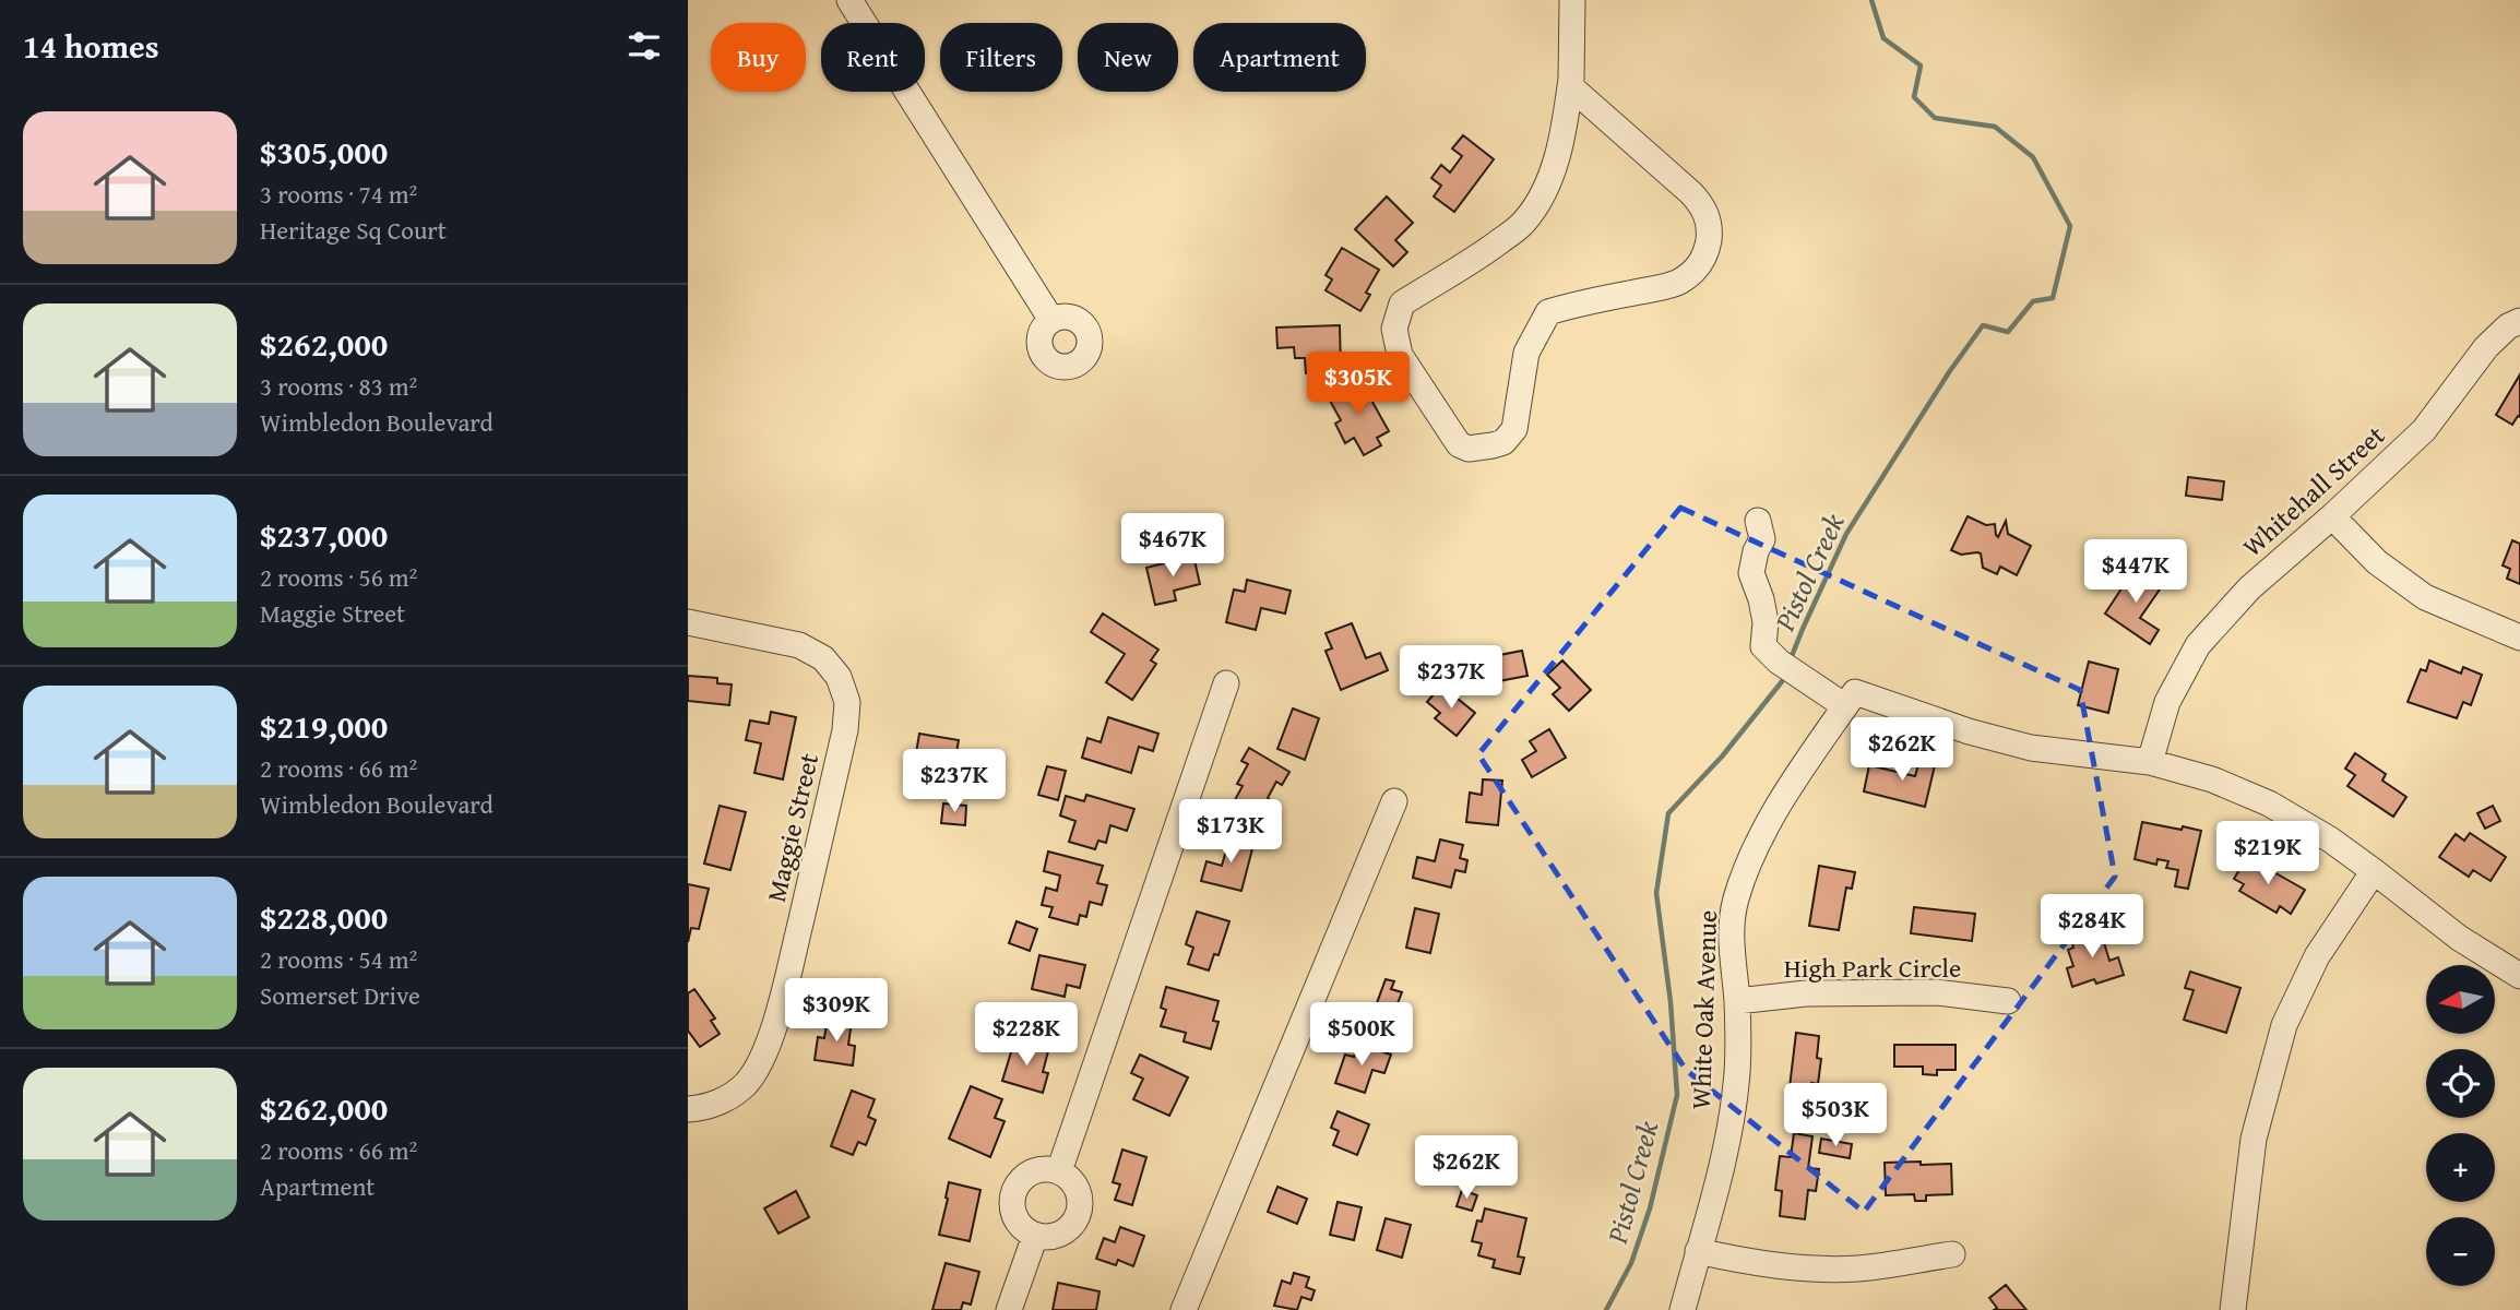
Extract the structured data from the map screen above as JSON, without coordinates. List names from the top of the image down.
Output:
{
  "streets": {
    "street": [
      "Whitehall Street",
      "Maggie Street",
      "High Park Circle",
      "White Oak Avenue"
    ]
  },
  "crossings": [
    ["High Park Circle", "White Oak Avenue"]
  ],
  "water": ["Pistol Creek"],
  "north": "left",
  "page": {
    "heading": "14 homes",
    "chip": [
      "Buy",
      "Rent",
      "Filters",
      "New",
      "Apartment"
    ],
    "list": [
      {
        "name": "$305,000",
        "note": "3 rooms · 74 m² · Heritage Sq Court"
      },
      {
        "name": "$262,000",
        "note": "3 rooms · 83 m² · Wimbledon Boulevard"
      },
      {
        "name": "$237,000",
        "note": "2 rooms · 56 m² · Maggie Street"
      },
      {
        "name": "$219,000",
        "note": "2 rooms · 66 m² · Wimbledon Boulevard"
      },
      {
        "name": "$228,000",
        "note": "2 rooms · 54 m² · Somerset Drive"
      },
      {
        "name": "$262,000",
        "note": "2 rooms · 66 m² · Apartment"
      }
    ],
    "price": [
      "$305K",
      "$467K",
      "$447K",
      "$237K",
      "$262K",
      "$237K",
      "$173K",
      "$219K",
      "$284K",
      "$309K",
      "$228K",
      "$500K",
      "$503K",
      "$262K"
    ],
    "map_buttons": ["+", "−"]
  }
}
